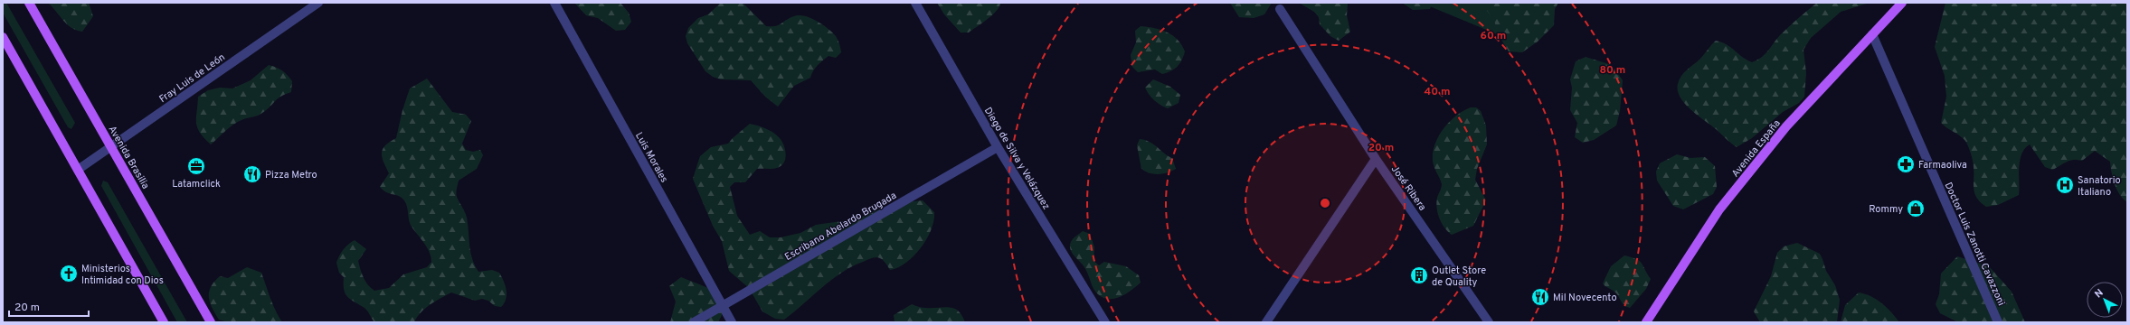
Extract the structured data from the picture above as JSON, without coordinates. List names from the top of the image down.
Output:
{
  "streets": {
    "main road": ["Avenida España", "Avenida Brasilia"],
    "street": [
      "Fray Luis de León",
      "Luis Morales",
      "Diego de Silva y Velázquez",
      "José Ribera",
      "Escribano Abelardo Brugada",
      "Doctor Luis Zanotti Cavazzoni"
    ]
  },
  "crossings": [
    ["Fray Luis de León", "Avenida Brasilia"],
    ["Avenida España", "Doctor Luis Zanotti Cavazzoni"],
    ["Luis Morales", "Escribano Abelardo Brugada"],
    ["Diego de Silva y Velázquez", "Escribano Abelardo Brugada"]
  ],
  "places": {
    "pharmacy": ["Farmaoliva"],
    "office": ["Latamclick"],
    "restaurant": ["Pizza Metro", "Mil Novecento"],
    "hospital": ["Sanatorio Italiano"],
    "shop": ["Rommy"],
    "church": ["Ministerios Intimidad con Dios"],
    "building": ["Outlet Store de Quality"]
  },
  "scale_bar": "20 m",
  "north": "top left",
  "rings": [
    "60 m",
    "80 m",
    "40 m",
    "20 m"
  ]
}
